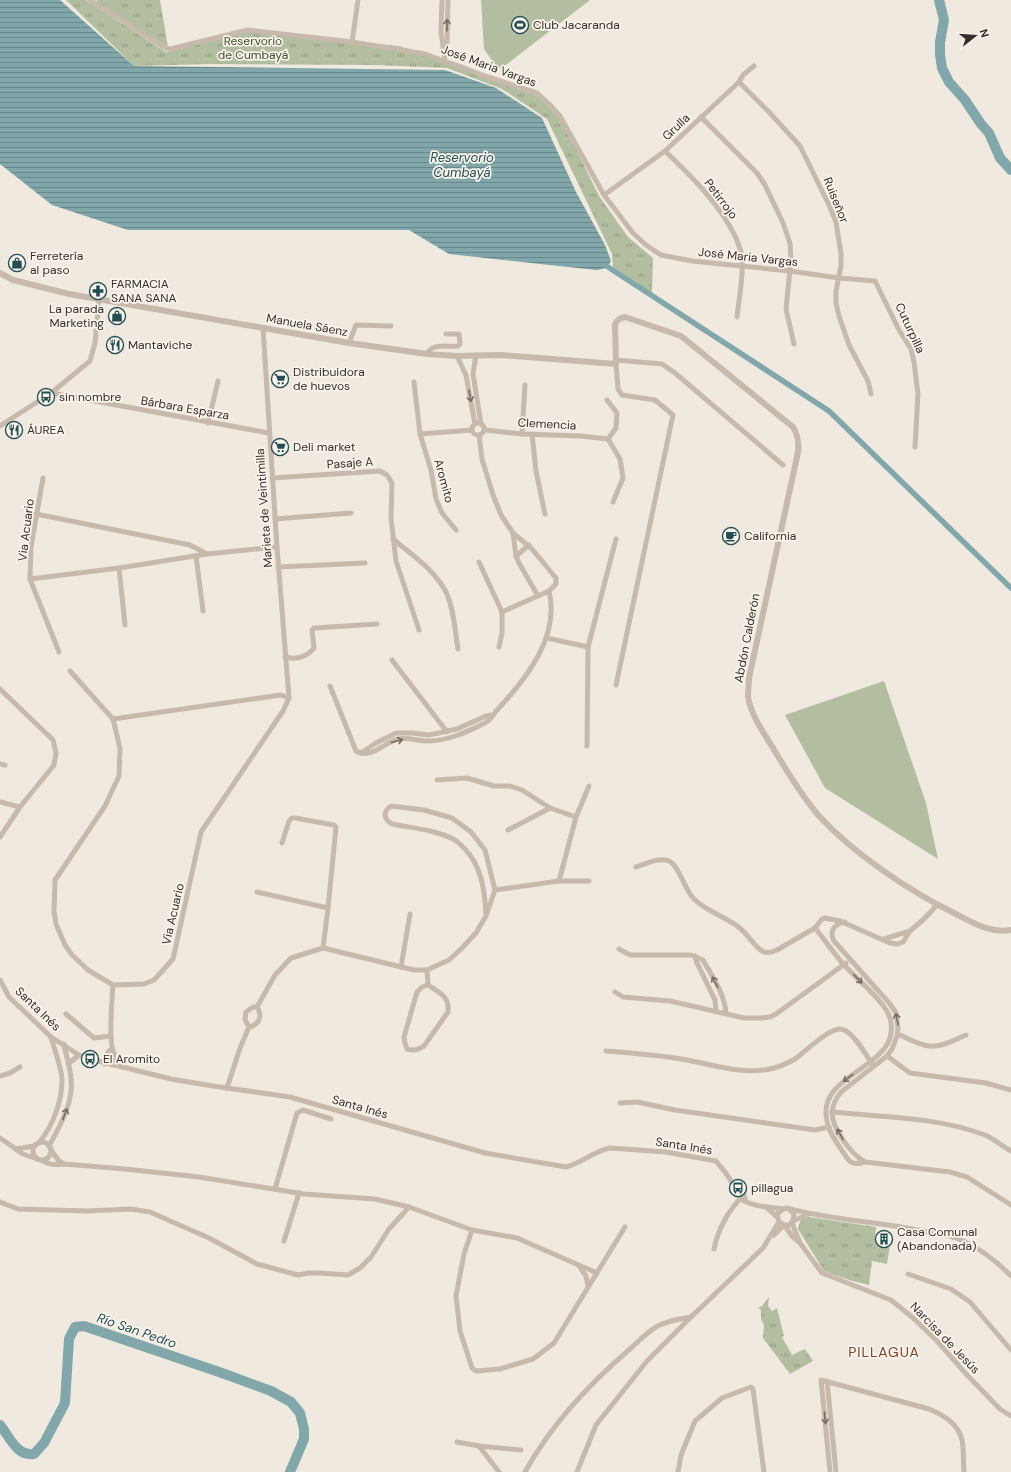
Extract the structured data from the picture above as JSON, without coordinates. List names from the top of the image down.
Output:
{
  "streets": {
    "street": [
      "José Maria Vargas",
      "Grulla",
      "Petirrojo",
      "Ruiseñor",
      "Manuela Sáenz",
      "Cuturpilla",
      "Bárbara Esparza",
      "Clemencia",
      "Pasaje A",
      "Aromito",
      "Marieta de Veintimilla",
      "Via Acuario",
      "Abdón Calderón",
      "Santa Inés",
      "Narcisa de Jesús"
    ]
  },
  "crossings": [
    ["José Maria Vargas", "Grulla"],
    ["José Maria Vargas", "Petirrojo"],
    ["José Maria Vargas", "Ruiseñor"],
    ["José Maria Vargas", "Cuturpilla"],
    ["Grulla", "Petirrojo"],
    ["Grulla", "Ruiseñor"],
    ["Ruiseñor", "Cuturpilla"],
    ["Manuela Sáenz", "Marieta de Veintimilla"],
    ["Manuela Sáenz", "Abdón Calderón"],
    ["Bárbara Esparza", "Marieta de Veintimilla"],
    ["Pasaje A", "Marieta de Veintimilla"],
    ["Marieta de Veintimilla", "Via Acuario"],
    ["Santa Inés", "Narcisa de Jesús"]
  ],
  "districts": ["PILLAGUA"],
  "water": ["Reservorio Cumbayá", "Río San Pedro"],
  "parks": ["Reservorio de Cumbayá"],
  "places": {
    "sports": ["Club Jacaranda"],
    "shop": ["Ferretería al paso", "La parada Marketing"],
    "pharmacy": ["FARMACIA SANA SANA"],
    "restaurant": ["Mantaviche", "ÁUREA"],
    "supermarket": ["Distribuidora de huevos", "Deli market"],
    "bus stop": ["sin nombre", "El Aromito", "pillagua"],
    "cafe": ["California"],
    "building": ["Casa Comunal (Abandonada)"]
  },
  "north": "right"
}
